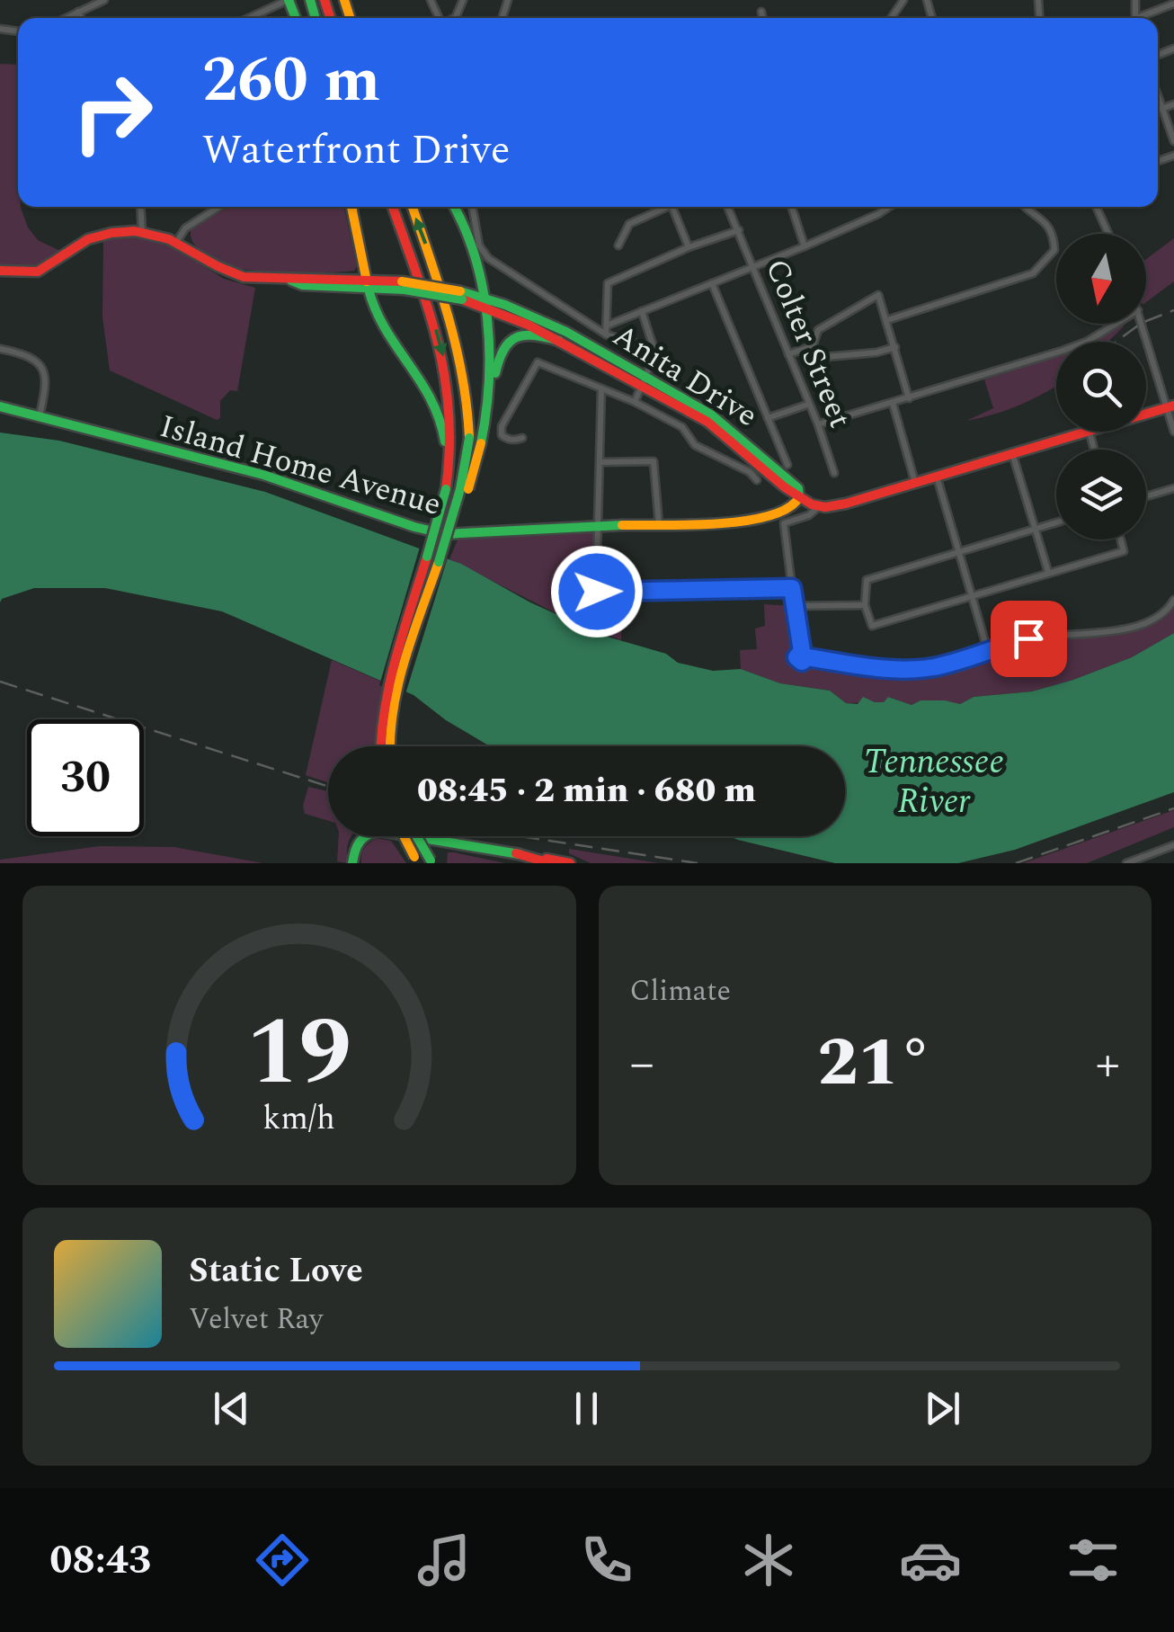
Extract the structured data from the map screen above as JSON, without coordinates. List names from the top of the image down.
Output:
{
  "streets": {
    "main road": ["Anita Drive", "Island Home Avenue"],
    "street": ["Colter Street"]
  },
  "crossings": [
    ["Anita Drive", "Island Home Avenue"]
  ],
  "water": ["Tennessee River"],
  "north": "bottom",
  "page": {
    "turn": ["260 m", "Waterfront Drive"],
    "limit": "30",
    "trip": "08:45 · 2 min · 680 m",
    "tile": "Climate",
    "heat": ["−", "21°", "+"],
    "song": ["Static Love", "Velvet Ray"],
    "tabs": "08:43",
    "gauge": ["19", "km/h"]
  }
}
